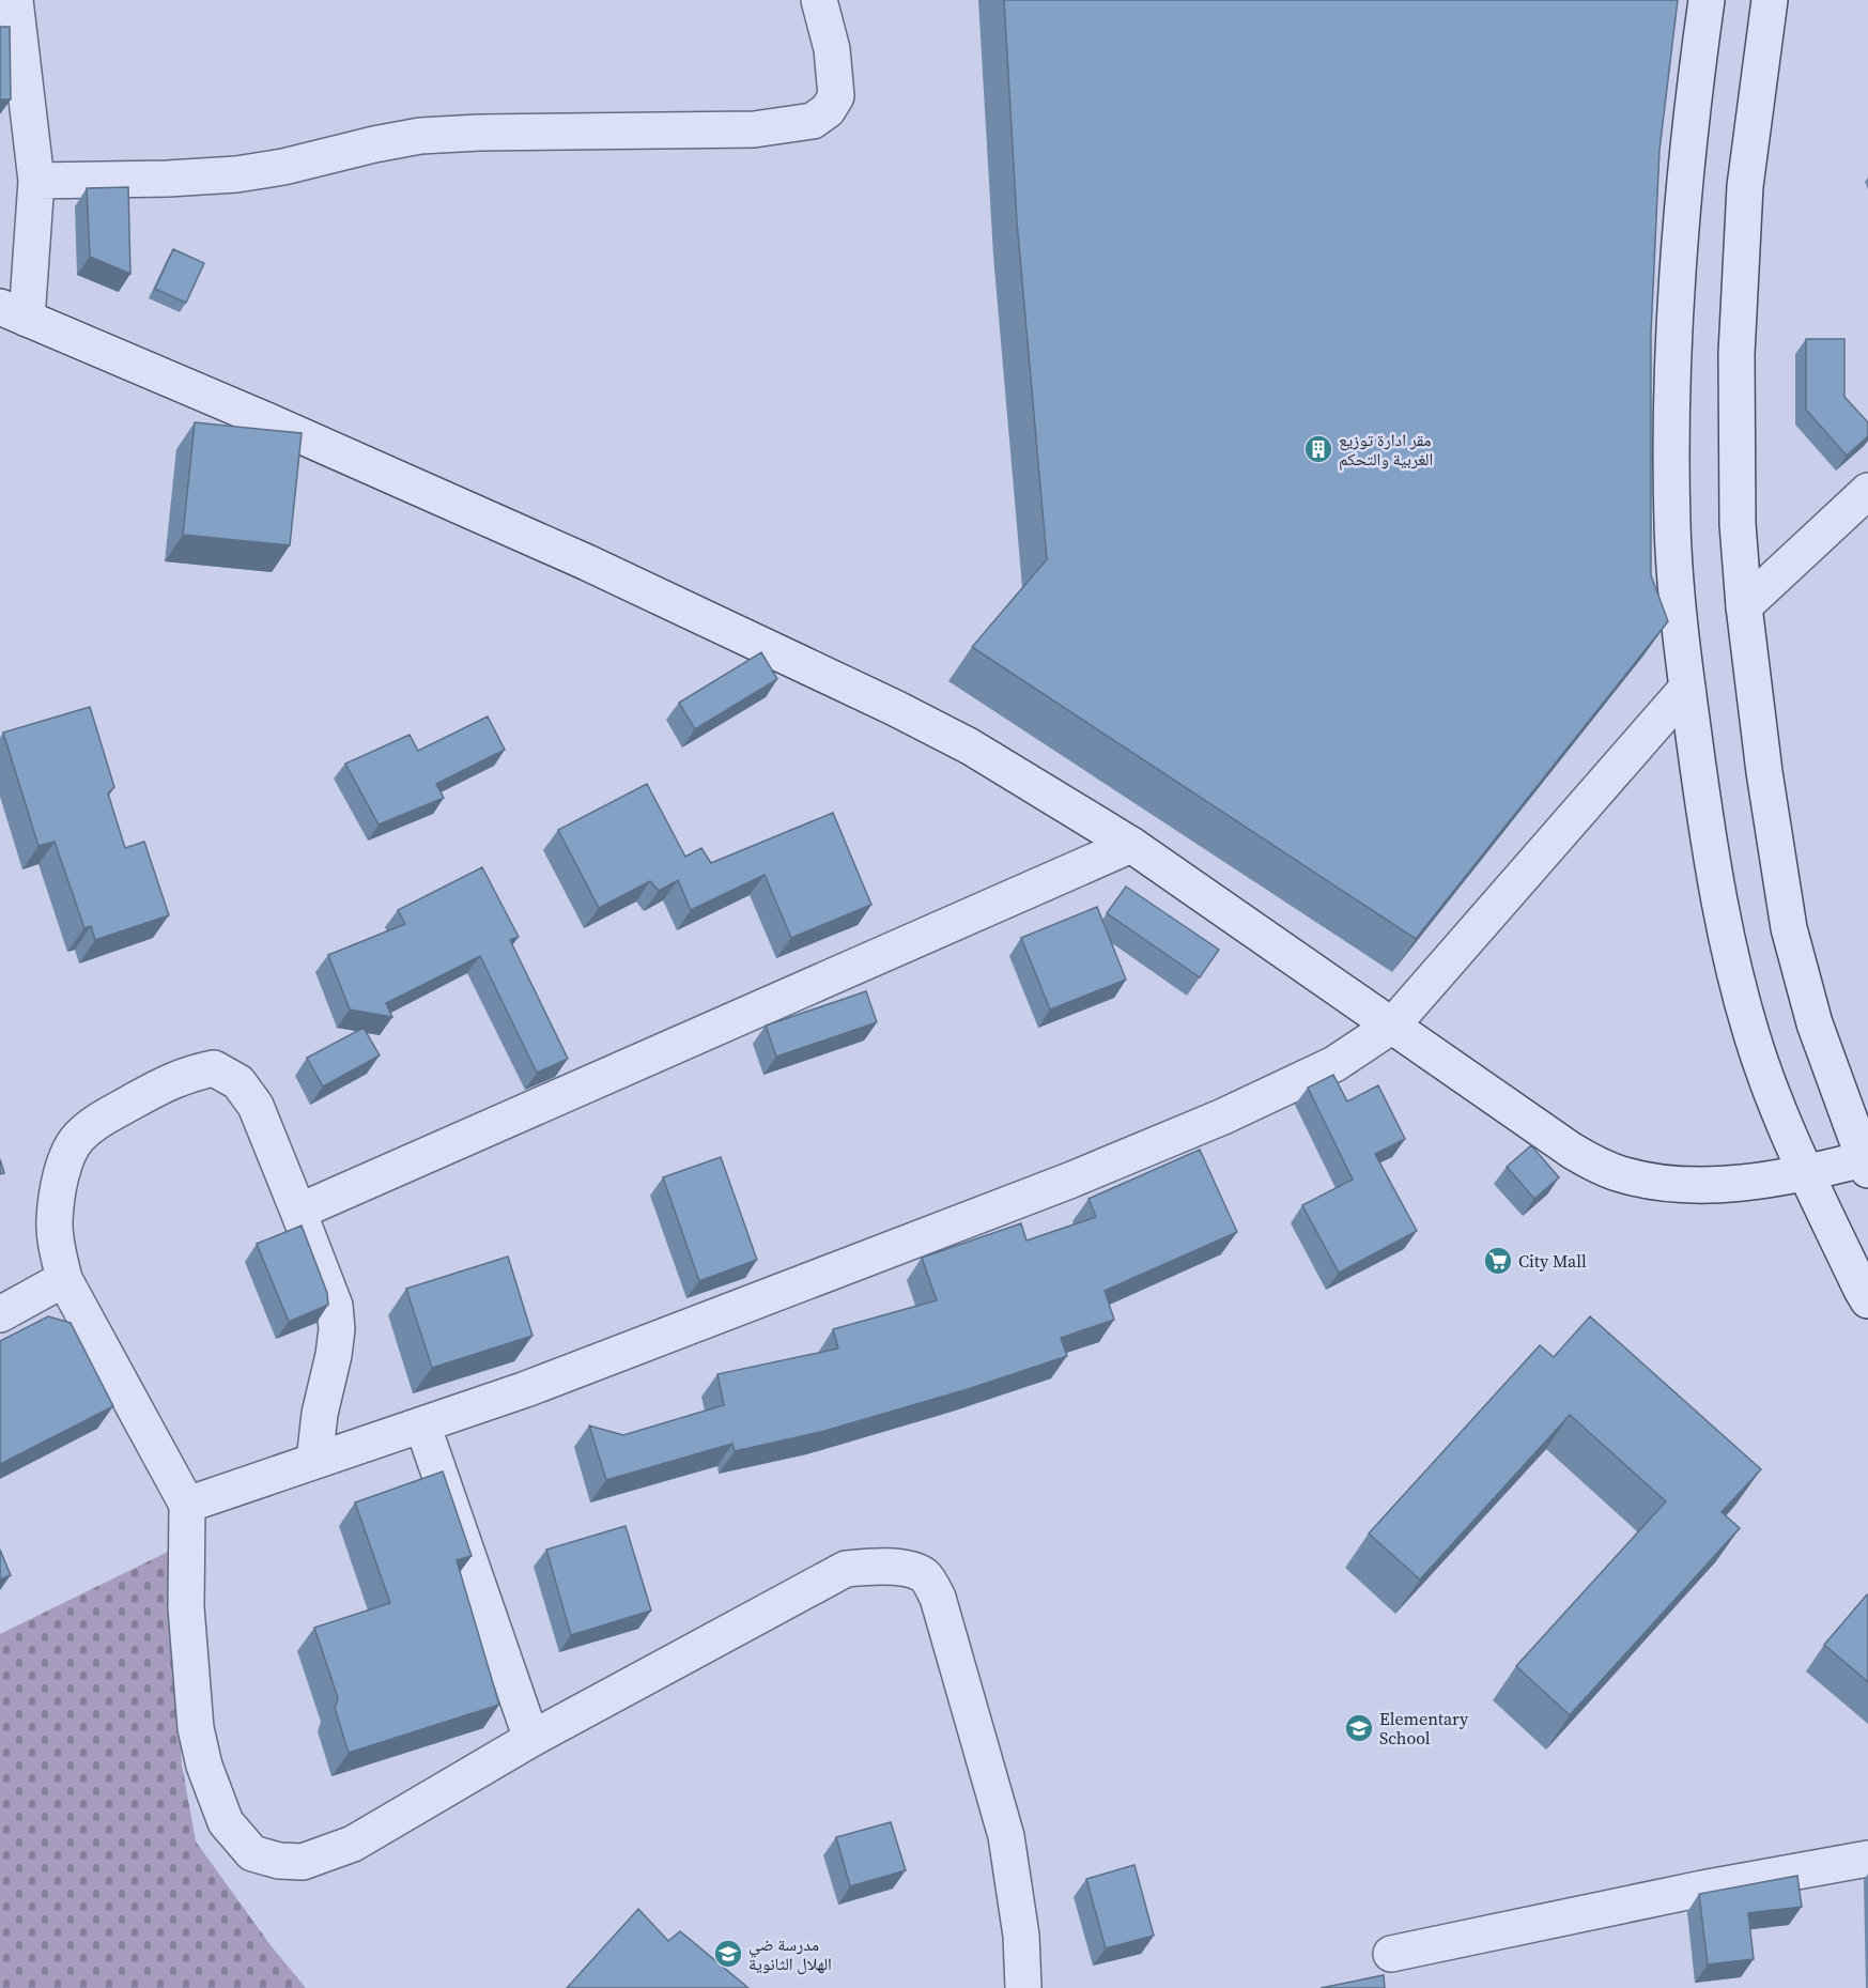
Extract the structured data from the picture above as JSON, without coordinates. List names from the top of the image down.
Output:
{
  "places": {
    "building": ["مقر ادارة توزيع الغربية والتحكم"],
    "supermarket": ["City Mall"],
    "school or university": ["Elementary School", "مدرسة ضي الهلال الثانوية"]
  }
}
